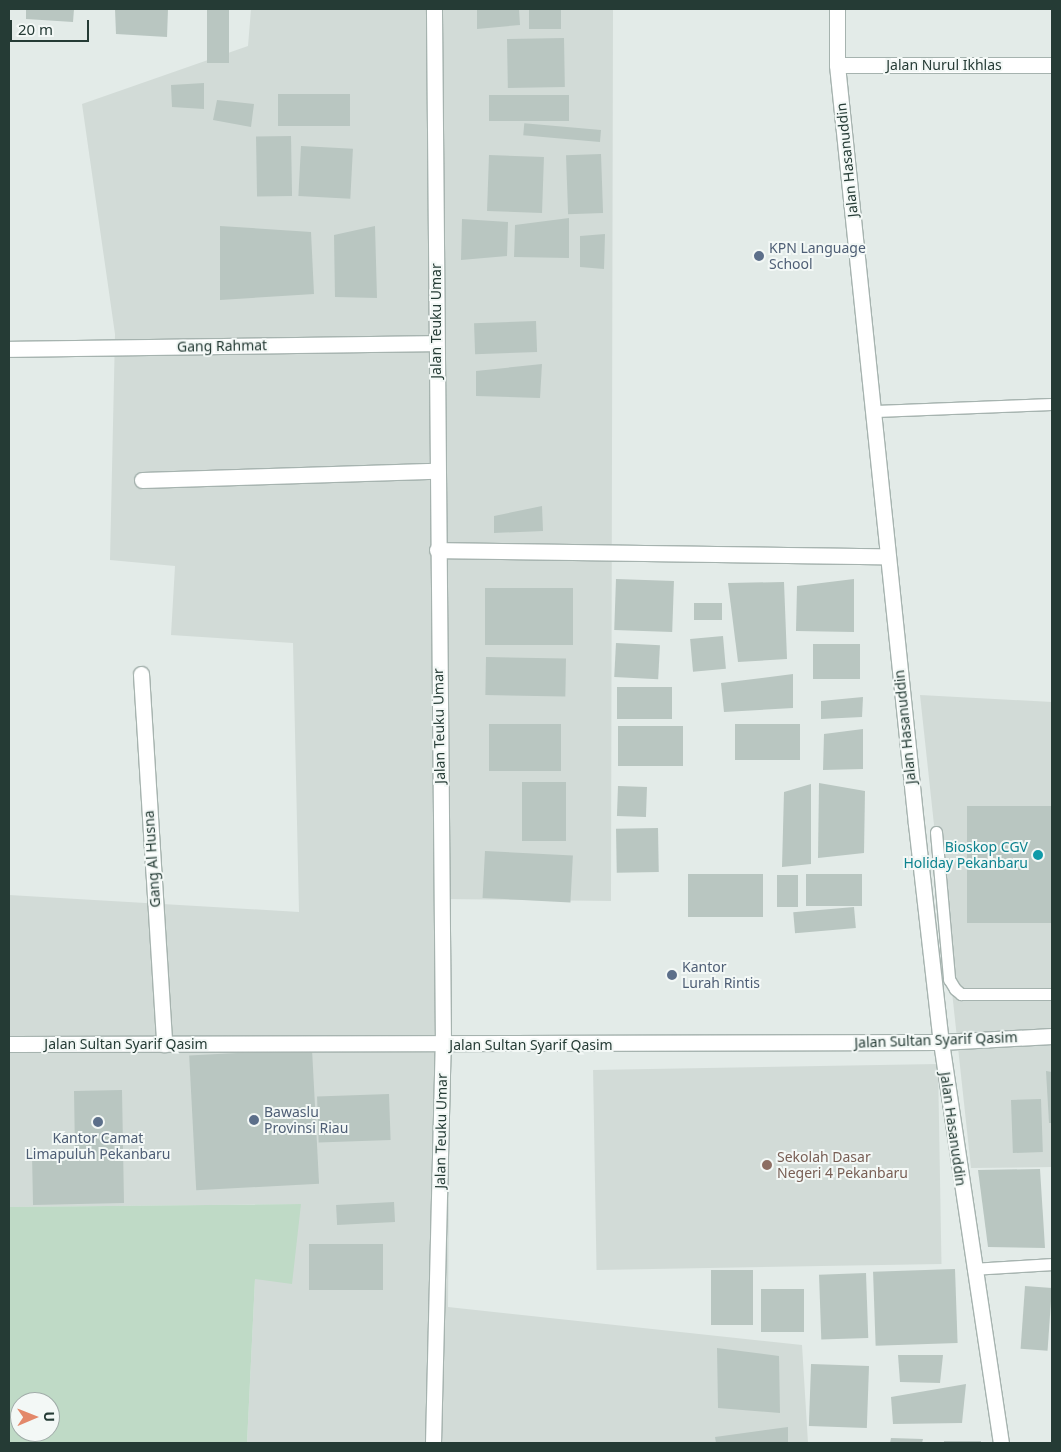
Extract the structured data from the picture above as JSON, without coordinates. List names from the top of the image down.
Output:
{
  "streets": {
    "street": [
      "Jalan Nurul Ikhlas",
      "Jalan Hasanuddin",
      "Jalan Teuku Umar",
      "Gang Rahmat",
      "Gang Al Husna",
      "Jalan Sultan Syarif Qasim"
    ]
  },
  "crossings": [
    ["Jalan Nurul Ikhlas", "Jalan Hasanuddin"],
    ["Jalan Hasanuddin", "Jalan Sultan Syarif Qasim"],
    ["Jalan Teuku Umar", "Gang Rahmat"],
    ["Jalan Teuku Umar", "Jalan Sultan Syarif Qasim"],
    ["Gang Al Husna", "Jalan Sultan Syarif Qasim"]
  ],
  "places": [
    "KPN Language School",
    "Bioskop CGV Holiday Pekanbaru",
    "Kantor Lurah Rintis",
    "Bawaslu Provinsi Riau",
    "Kantor Camat Limapuluh Pekanbaru",
    "Sekolah Dasar Negeri 4 Pekanbaru"
  ],
  "scale_bar": "20 m",
  "north": "right"
}
